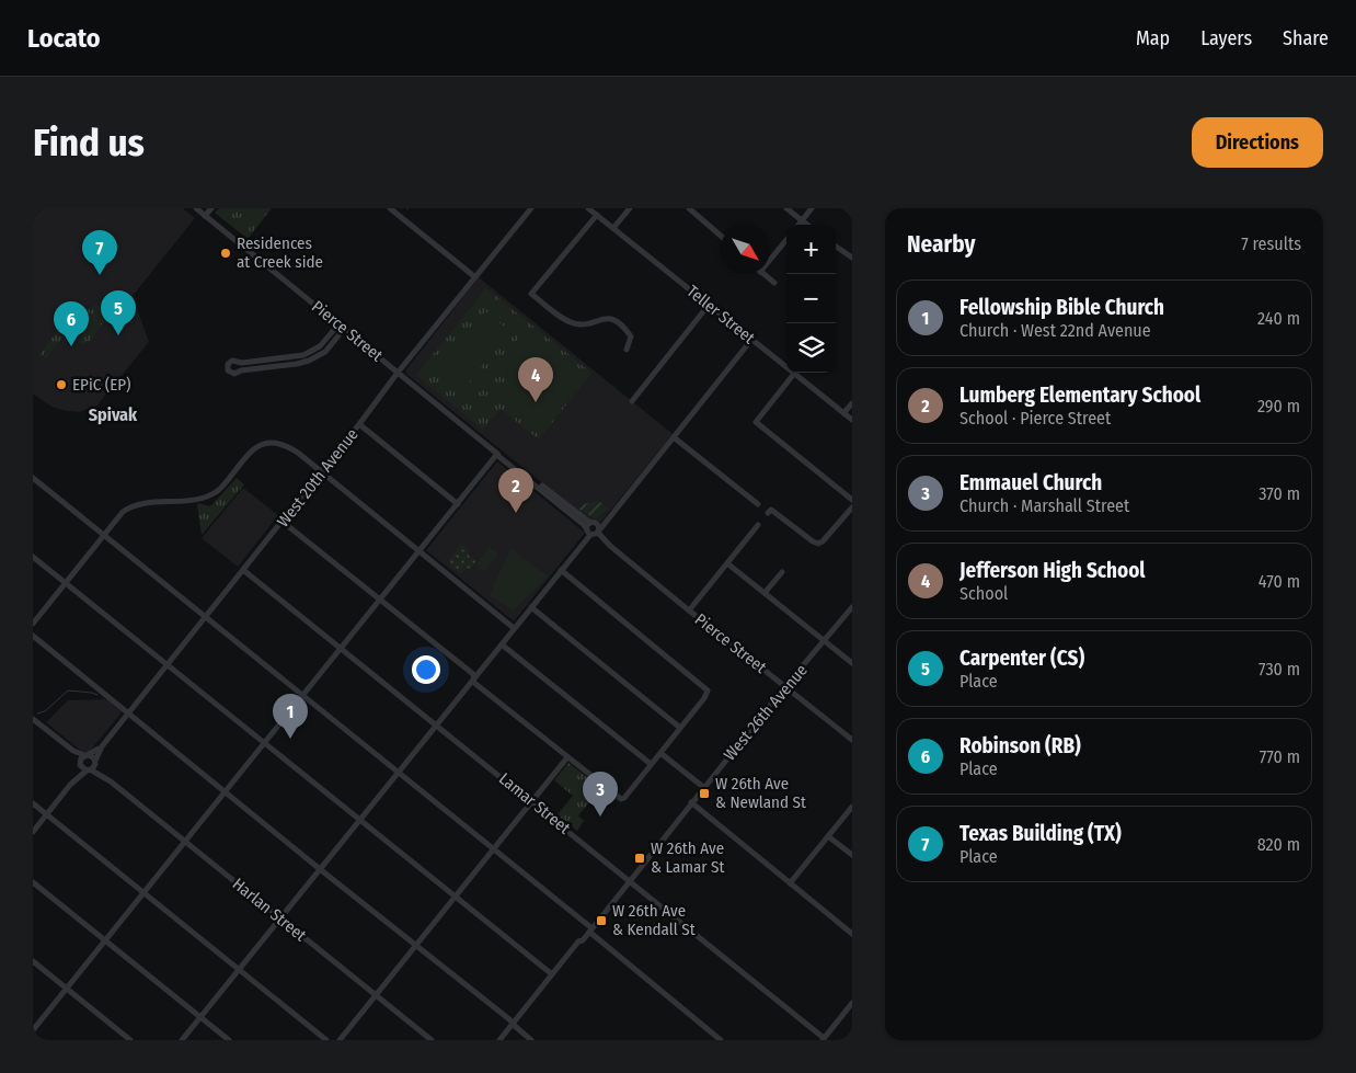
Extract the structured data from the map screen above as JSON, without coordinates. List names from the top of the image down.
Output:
{
  "streets": {
    "street": [
      "Teller Street",
      "Pierce Street",
      "West 20th Avenue",
      "West 26th Avenue",
      "Lamar Street",
      "Harlan Street"
    ]
  },
  "crossings": [
    ["Pierce Street", "West 20th Avenue"],
    ["Pierce Street", "West 26th Avenue"],
    ["West 20th Avenue", "Lamar Street"],
    ["West 20th Avenue", "Harlan Street"],
    ["West 26th Avenue", "Lamar Street"]
  ],
  "districts": ["Spivak"],
  "places": {
    "other": ["Residences at Creek side", "EPiC (EP)"],
    "transit": ["W 26th Ave & Newland St", "W 26th Ave & Lamar St", "W 26th Ave & Kendall St"]
  },
  "north": "bottom right",
  "page": {
    "header": "Locato",
    "nav": ["Map", "Layers", "Share"],
    "buttons": "Directions",
    "title": "Find us",
    "heading": ["Nearby", "7 results"],
    "map_buttons": ["+", "−"],
    "pins": [
      "7",
      "5",
      "6",
      "4",
      "2",
      "1",
      "3"
    ],
    "list": [
      {
        "mark": "1",
        "name": "Fellowship Bible Church",
        "note": "Church · West 22nd Avenue",
        "value": "240 m"
      },
      {
        "mark": "2",
        "name": "Lumberg Elementary School",
        "note": "School · Pierce Street",
        "value": "290 m"
      },
      {
        "mark": "3",
        "name": "Emmauel Church",
        "note": "Church · Marshall Street",
        "value": "370 m"
      },
      {
        "mark": "4",
        "name": "Jefferson High School",
        "note": "School",
        "value": "470 m"
      },
      {
        "mark": "5",
        "name": "Carpenter (CS)",
        "note": "Place",
        "value": "730 m"
      },
      {
        "mark": "6",
        "name": "Robinson (RB)",
        "note": "Place",
        "value": "770 m"
      },
      {
        "mark": "7",
        "name": "Texas Building (TX)",
        "note": "Place",
        "value": "820 m"
      }
    ]
  }
}
